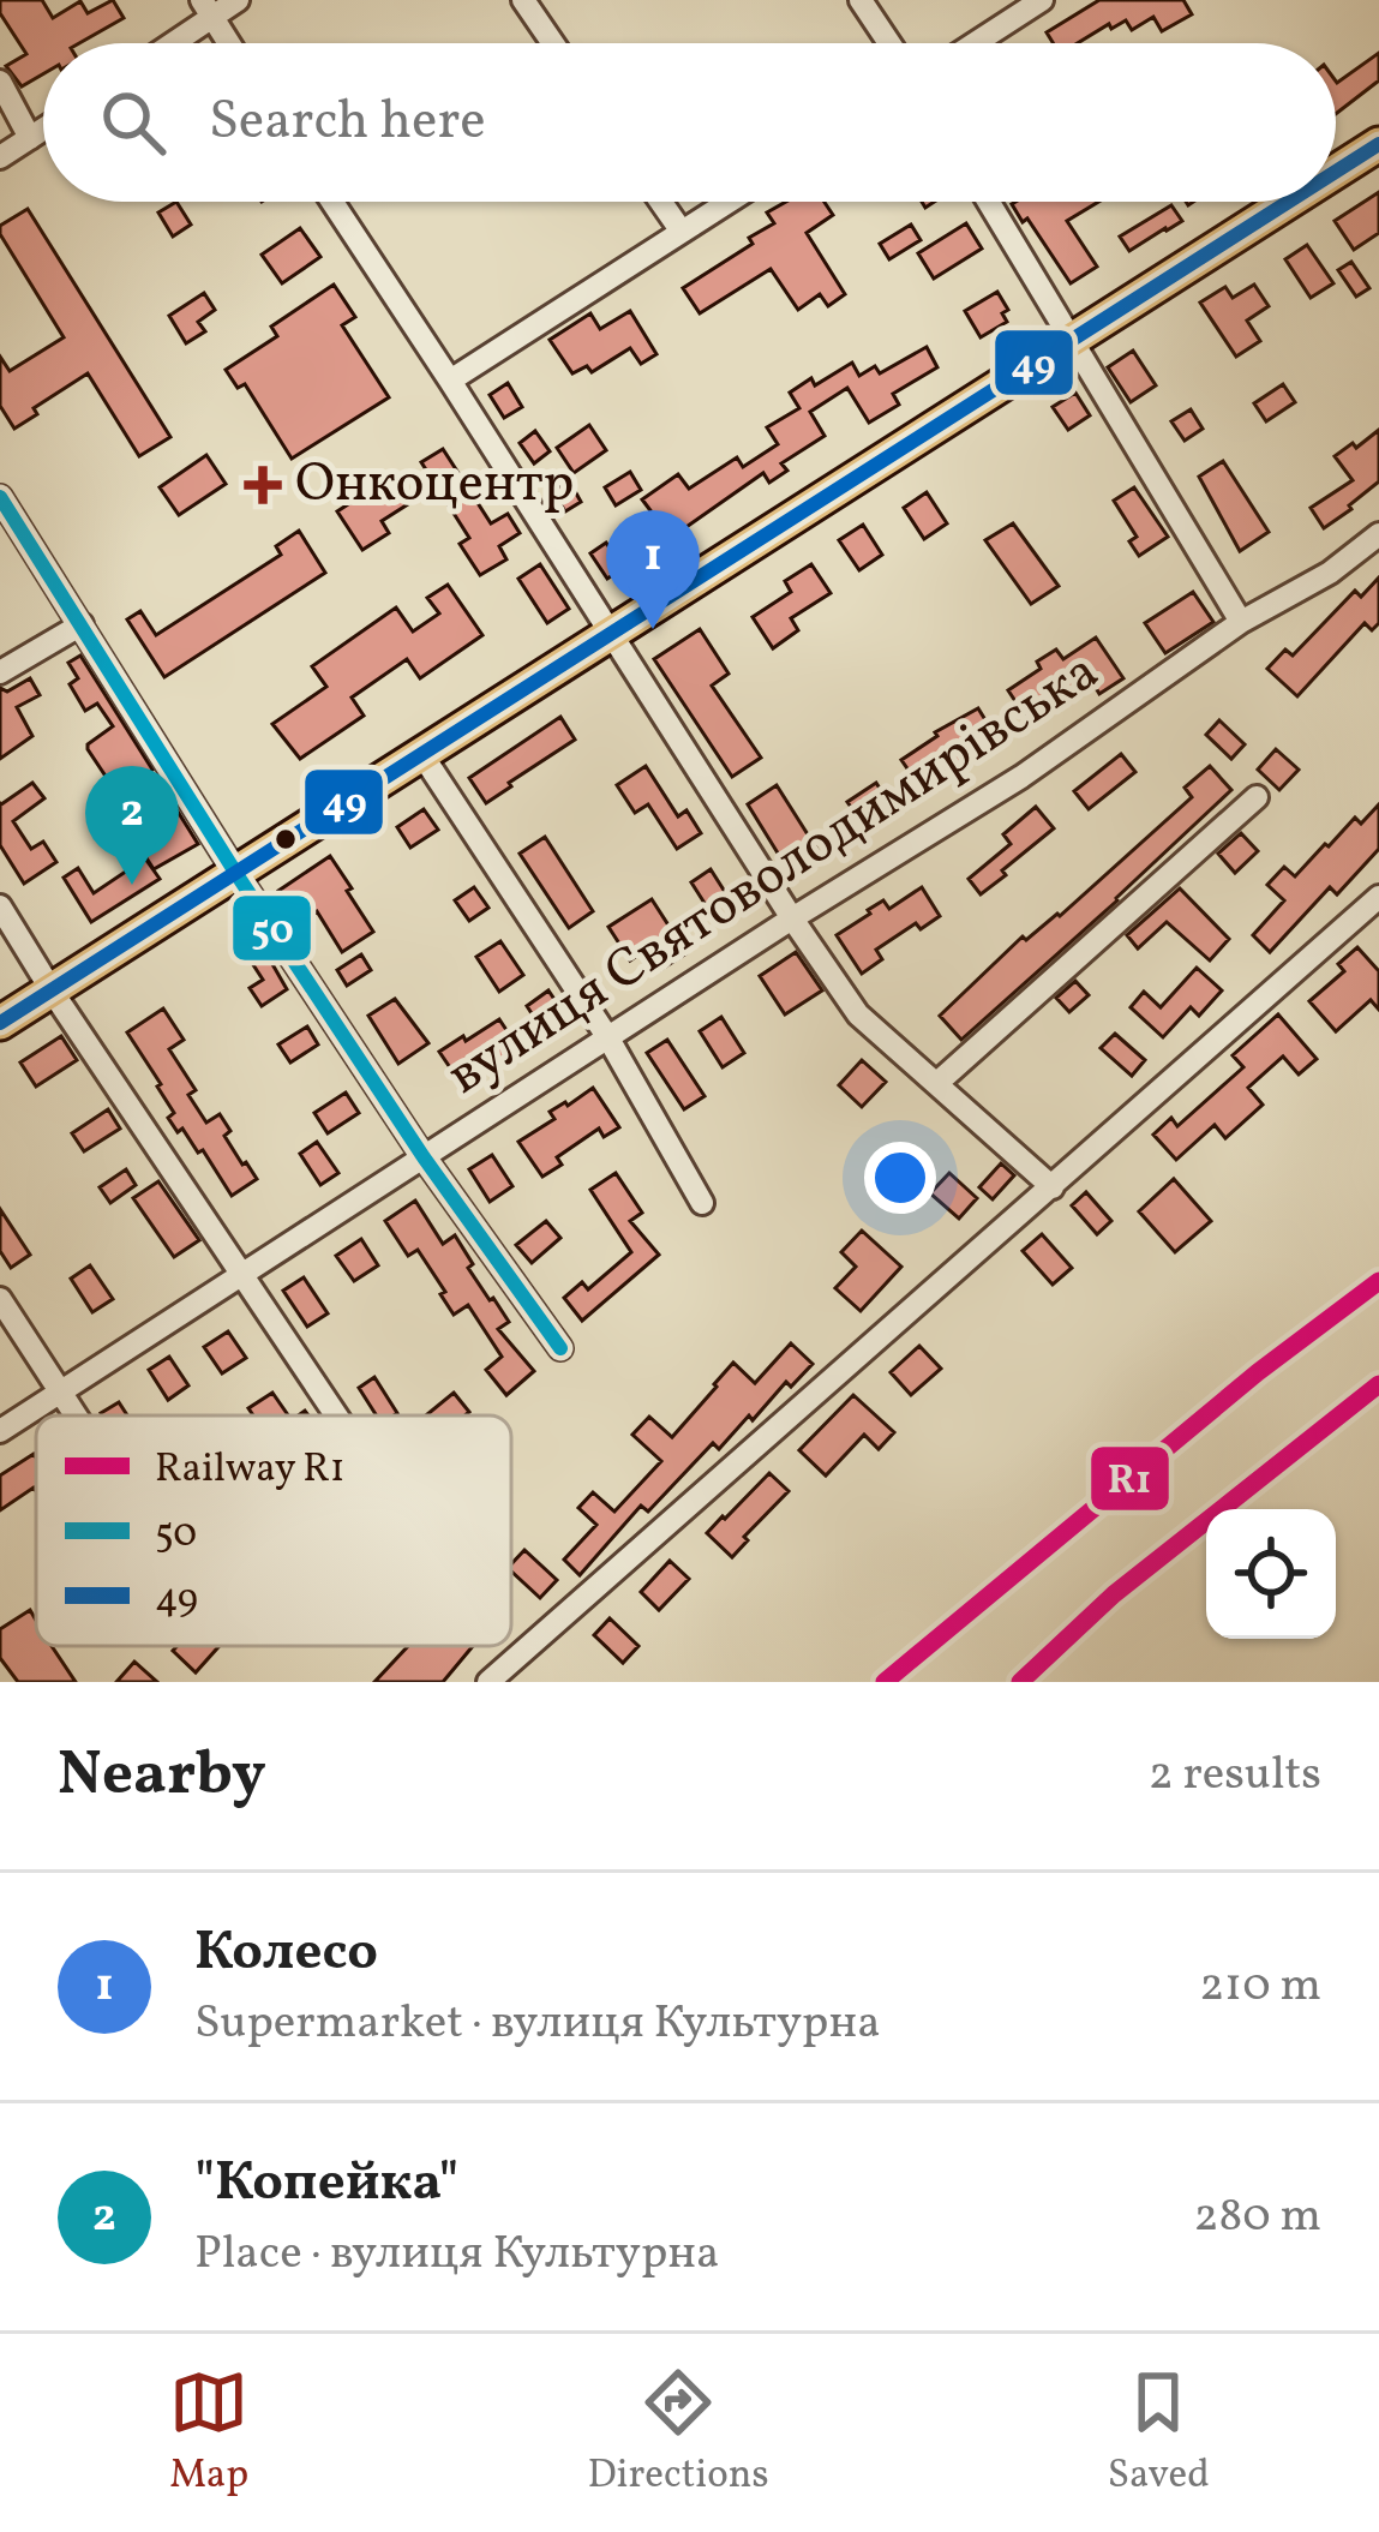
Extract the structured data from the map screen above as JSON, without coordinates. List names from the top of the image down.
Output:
{
  "streets": {
    "street": ["вулиця Святоволодимирівська"]
  },
  "places": {
    "health": ["Онкоцентр"]
  },
  "lines": ["transit line 49", "transit line 50", "rail line R1"],
  "legend": ["Railway R1", "50", "49"],
  "page": {
    "search": "Search here",
    "pins": ["1", "2"],
    "heading": ["Nearby", "2 results"],
    "list": [
      {
        "mark": "1",
        "name": "Колесо",
        "note": "Supermarket · вулиця Культурна",
        "value": "210 m"
      },
      {
        "mark": "2",
        "name": "\"Копейка\"",
        "note": "Place · вулиця Культурна",
        "value": "280 m"
      }
    ],
    "nav": ["Map", "Directions", "Saved"]
  }
}
